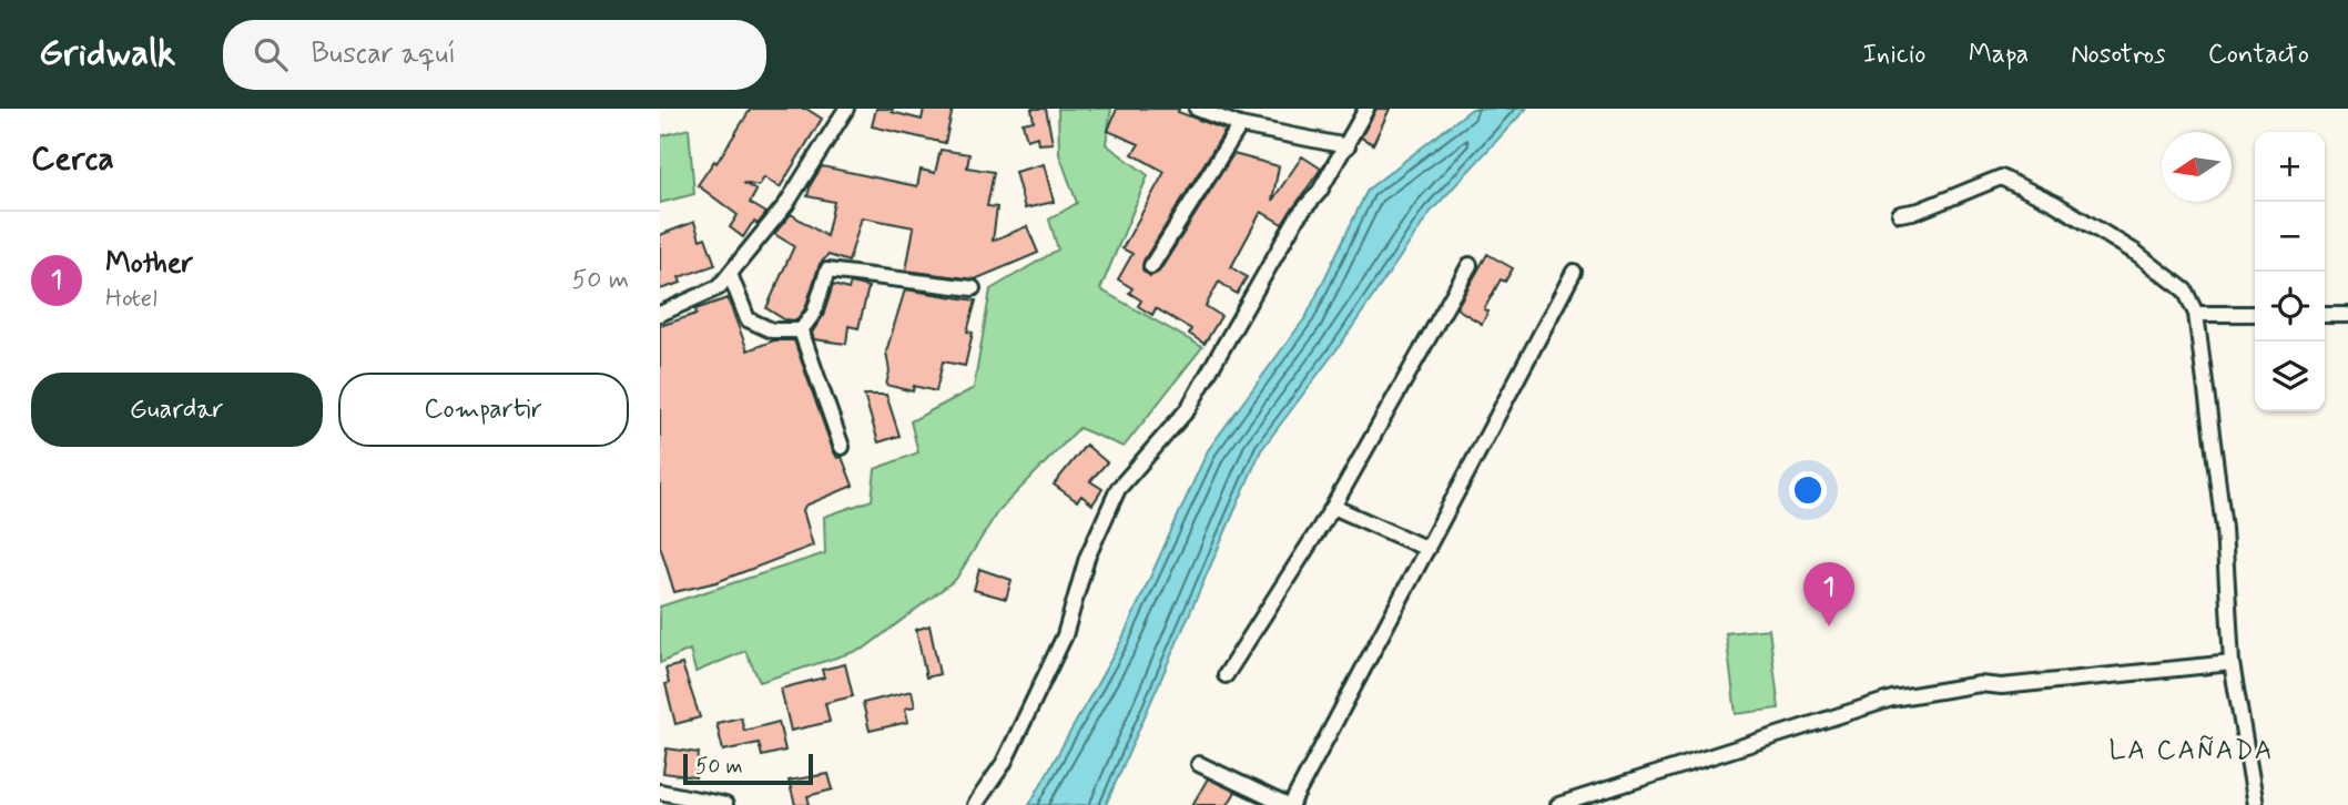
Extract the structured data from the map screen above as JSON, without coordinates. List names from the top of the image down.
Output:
{
  "districts": ["LA CAÑADA"],
  "scale_bar": "50 m",
  "north": "left",
  "page": {
    "header": "Gridwalk",
    "search": "Buscar aquí",
    "nav": [
      "Inicio",
      "Mapa",
      "Nosotros",
      "Contacto"
    ],
    "heading": "Cerca",
    "map_buttons": ["+", "−"],
    "list": [
      {
        "mark": "1",
        "name": "Mother",
        "note": "Hotel",
        "value": "50 m"
      }
    ],
    "buttons": ["Guardar", "Compartir"],
    "pins": "1",
    "scale": "50 m"
  }
}
